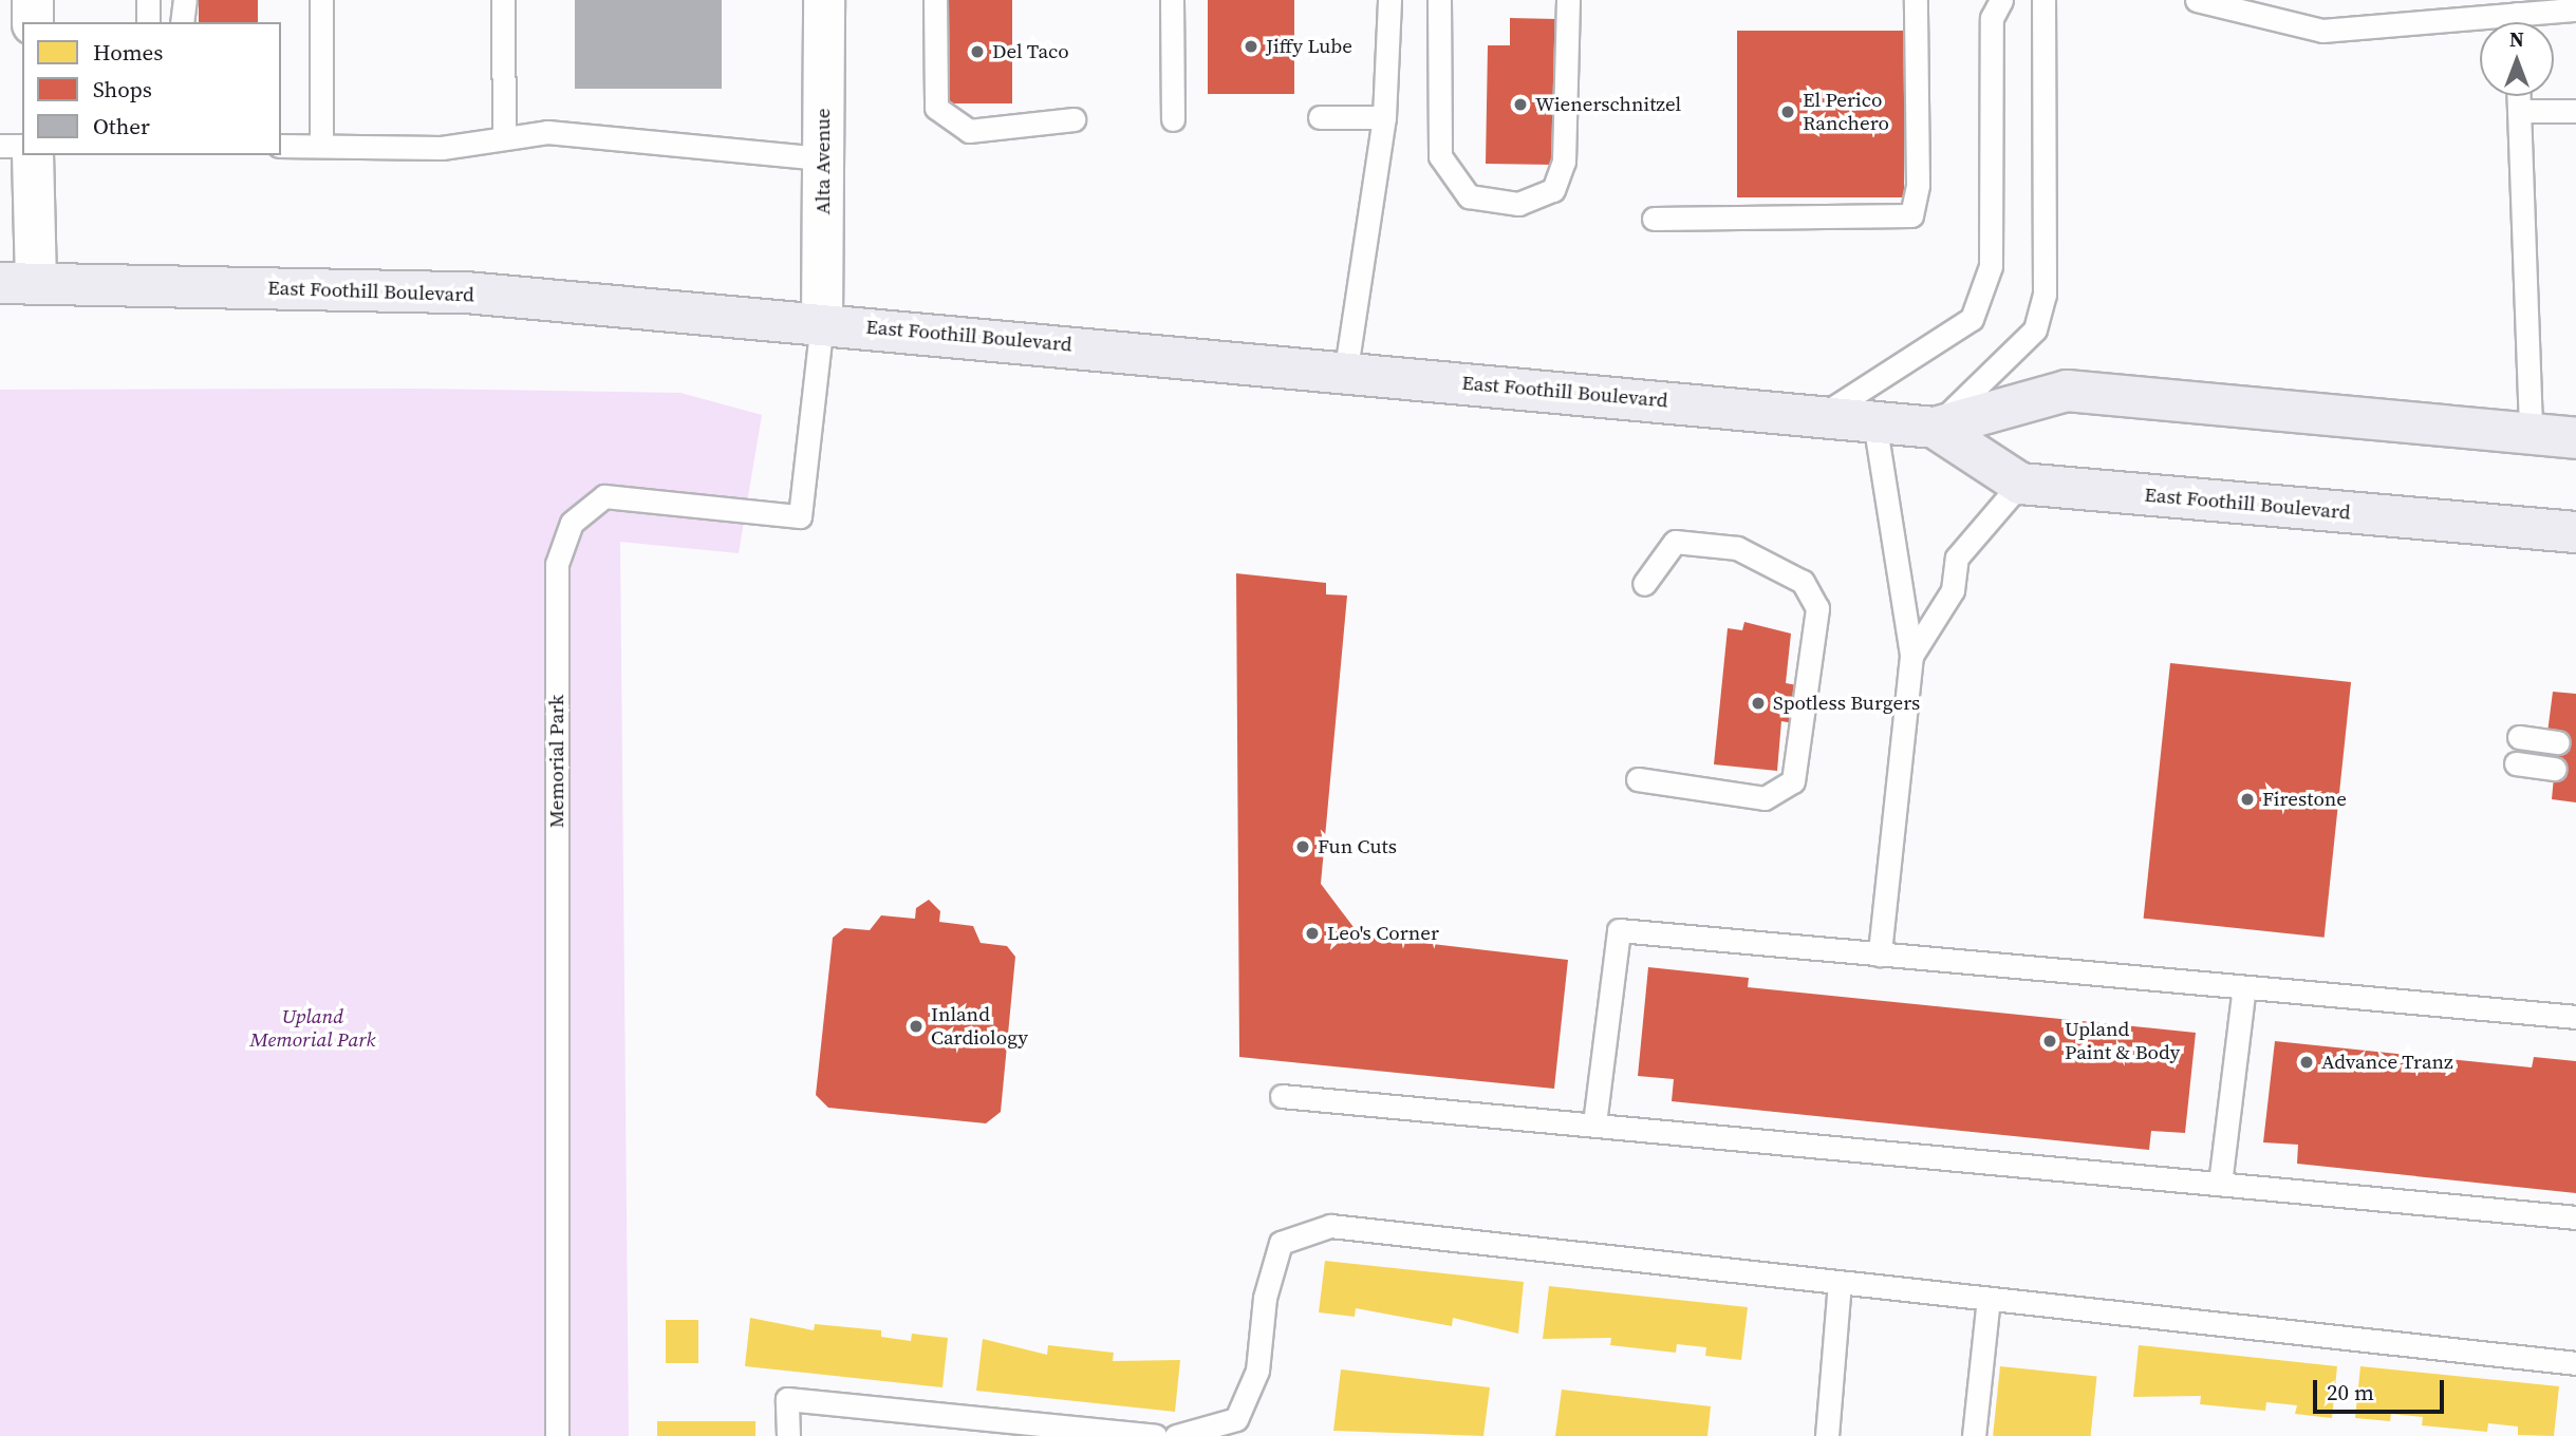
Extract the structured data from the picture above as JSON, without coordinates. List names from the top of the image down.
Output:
{
  "streets": {
    "main road": ["East Foothill Boulevard"],
    "street": ["Alta Avenue"],
    "lane": ["Memorial Park"]
  },
  "crossings": [
    ["Alta Avenue", "East Foothill Boulevard"],
    ["Alta Avenue", "Memorial Park"],
    ["East Foothill Boulevard", "Memorial Park"]
  ],
  "parks": ["Upland Memorial Park"],
  "places": [
    "Jiffy Lube",
    "Del Taco",
    "Wienerschnitzel",
    "El Perico Ranchero",
    "Spotless Burgers",
    "Firestone",
    "Fun Cuts",
    "Leo's Corner",
    "Inland Cardiology",
    "Upland Paint & Body",
    "Advance Tranz"
  ],
  "legend": ["Homes", "Shops", "Other"],
  "scale_bar": "20 m",
  "north": "top"
}
